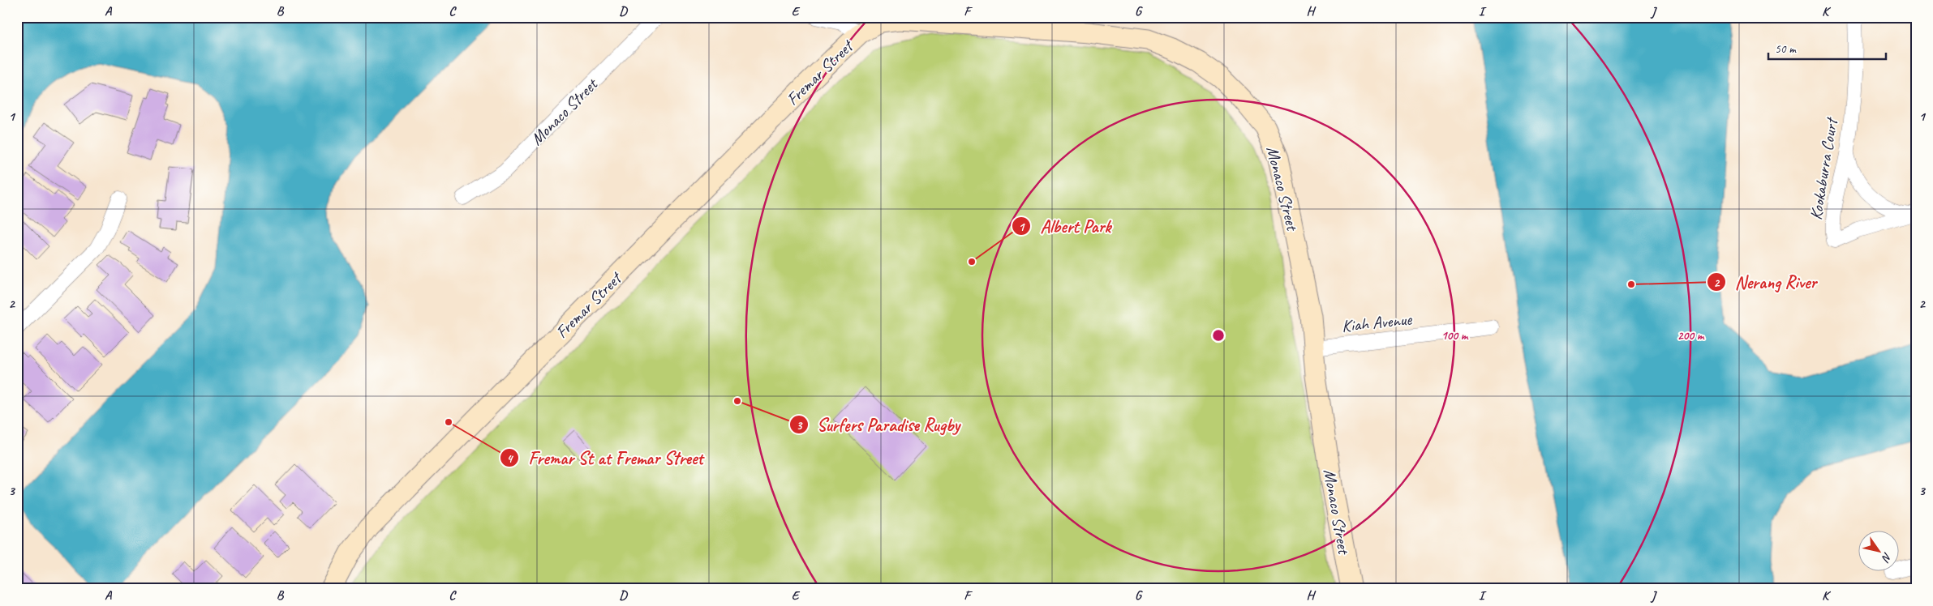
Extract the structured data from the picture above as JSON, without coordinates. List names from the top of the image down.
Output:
{
  "streets": {
    "street": [
      "Fremar Street",
      "Monaco Street",
      "Kookaburra Court",
      "Kiah Avenue"
    ]
  },
  "crossings": [
    ["Fremar Street", "Monaco Street"],
    ["Monaco Street", "Kiah Avenue"]
  ],
  "places": [
    "Albert Park",
    "Nerang River",
    "Surfers Paradise Rugby",
    "Fremar St at Fremar Street"
  ],
  "scale_bar": "50 m",
  "north": "bottom right",
  "grid": {
    "columns": [
      "A",
      "B",
      "C",
      "D",
      "E",
      "F",
      "G",
      "H",
      "I",
      "J",
      "K"
    ],
    "rows": ["1", "2", "3"]
  },
  "rings": ["100 m", "200 m"]
}
